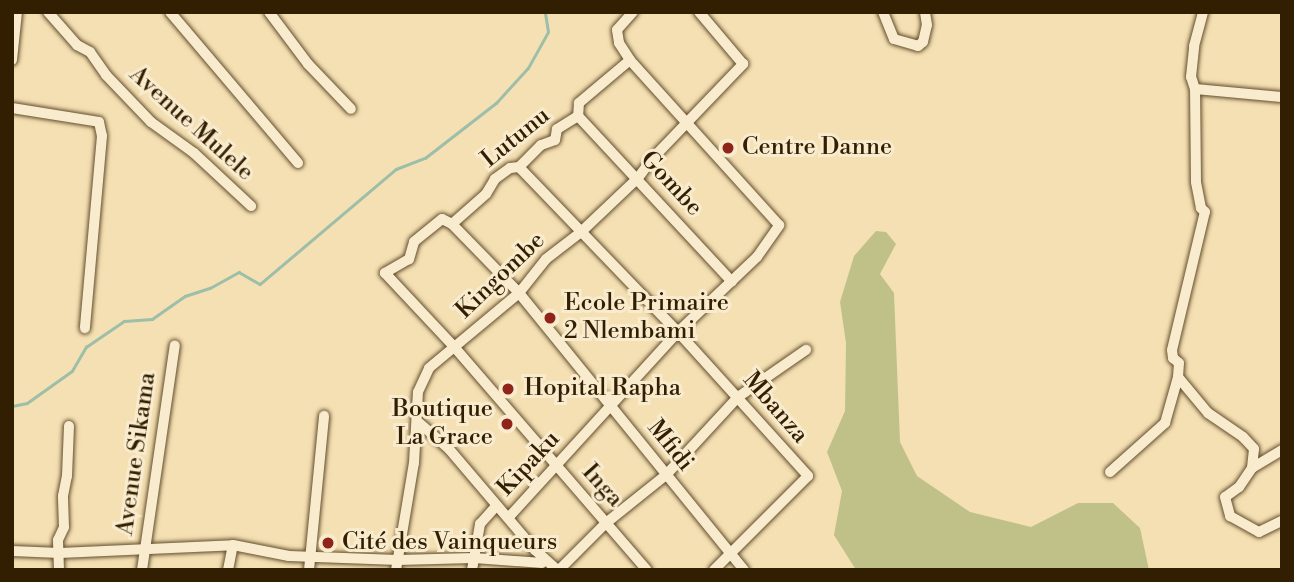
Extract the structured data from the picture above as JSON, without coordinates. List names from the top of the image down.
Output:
{
  "streets": {
    "street": [
      "Avenue Mulele",
      "Lutunu",
      "Gombe",
      "Kingombe",
      "Mbanza",
      "Mfidi",
      "Avenue Sikama",
      "Kipaku",
      "Inga"
    ]
  },
  "crossings": [
    ["Lutunu", "Gombe"],
    ["Lutunu", "Mbanza"],
    ["Lutunu", "Mfidi"],
    ["Lutunu", "Inga"],
    ["Gombe", "Kingombe"],
    ["Gombe", "Kipaku"],
    ["Kingombe", "Mbanza"],
    ["Kingombe", "Mfidi"],
    ["Kingombe", "Kipaku"],
    ["Kingombe", "Inga"],
    ["Mbanza", "Mfidi"],
    ["Mbanza", "Kipaku"],
    ["Mfidi", "Kipaku"],
    ["Kipaku", "Inga"]
  ],
  "places": [
    "Centre Danne",
    "Ecole Primaire 2 Nlembami",
    "Hopital Rapha",
    "Boutique La Grace",
    "Cité des Vainqueurs"
  ]
}
